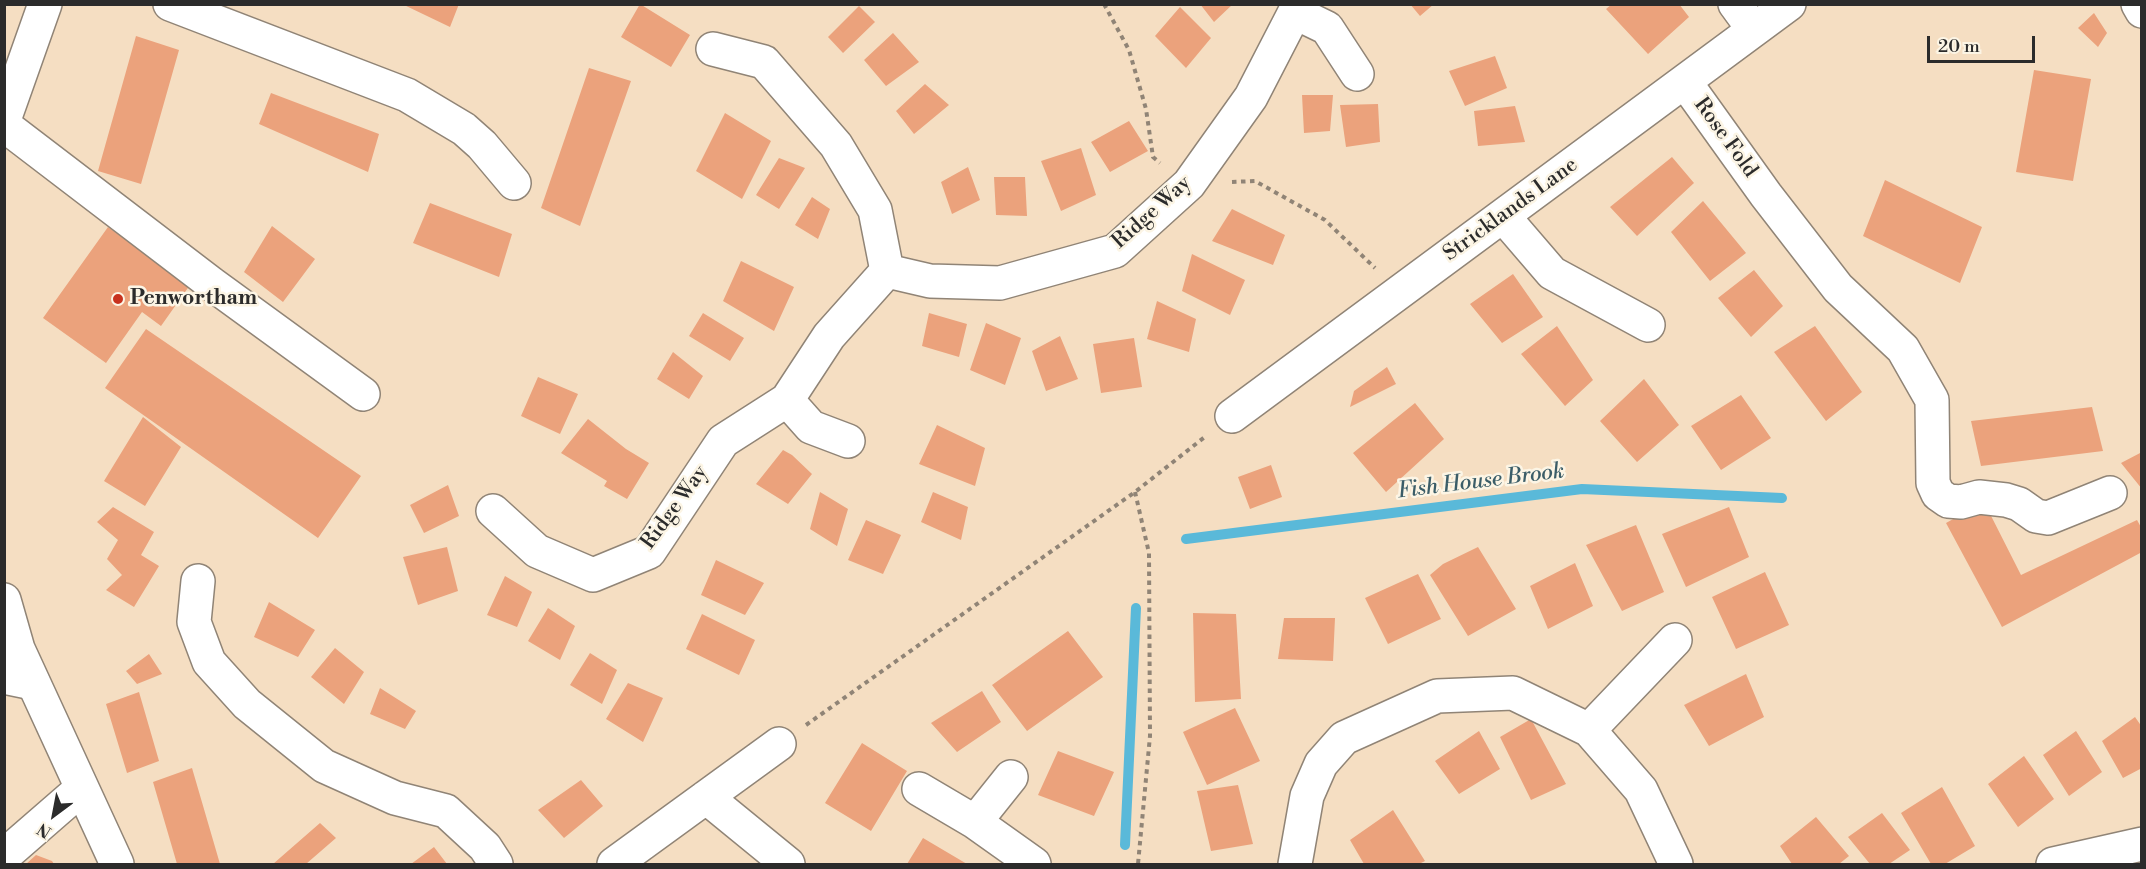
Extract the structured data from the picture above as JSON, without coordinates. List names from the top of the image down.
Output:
{
  "streets": {
    "street": ["Rose Fold", "Stricklands Lane", "Ridge Way"]
  },
  "crossings": [
    ["Rose Fold", "Stricklands Lane"]
  ],
  "water": ["Fish House Brook"],
  "places": ["Penwortham"],
  "scale_bar": "20 m",
  "north": "bottom left"
}
